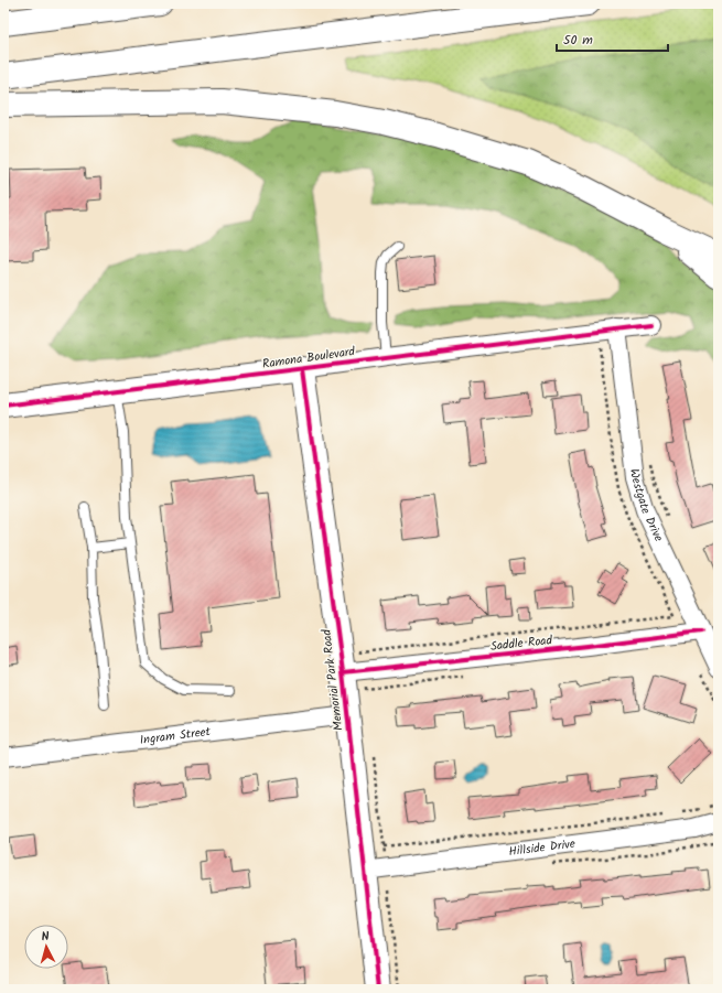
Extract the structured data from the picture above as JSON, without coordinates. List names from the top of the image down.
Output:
{
  "streets": {
    "main road": ["Ramona Boulevard", "Memorial Park Road"],
    "street": [
      "Westgate Drive",
      "Saddle Road",
      "Ingram Street",
      "Hillside Drive"
    ]
  },
  "crossings": [
    ["Ramona Boulevard", "Westgate Drive"],
    ["Ramona Boulevard", "Memorial Park Road"],
    ["Westgate Drive", "Saddle Road"],
    ["Saddle Road", "Memorial Park Road"],
    ["Memorial Park Road", "Ingram Street"],
    ["Memorial Park Road", "Hillside Drive"]
  ],
  "scale_bar": "50 m",
  "north": "top"
}
